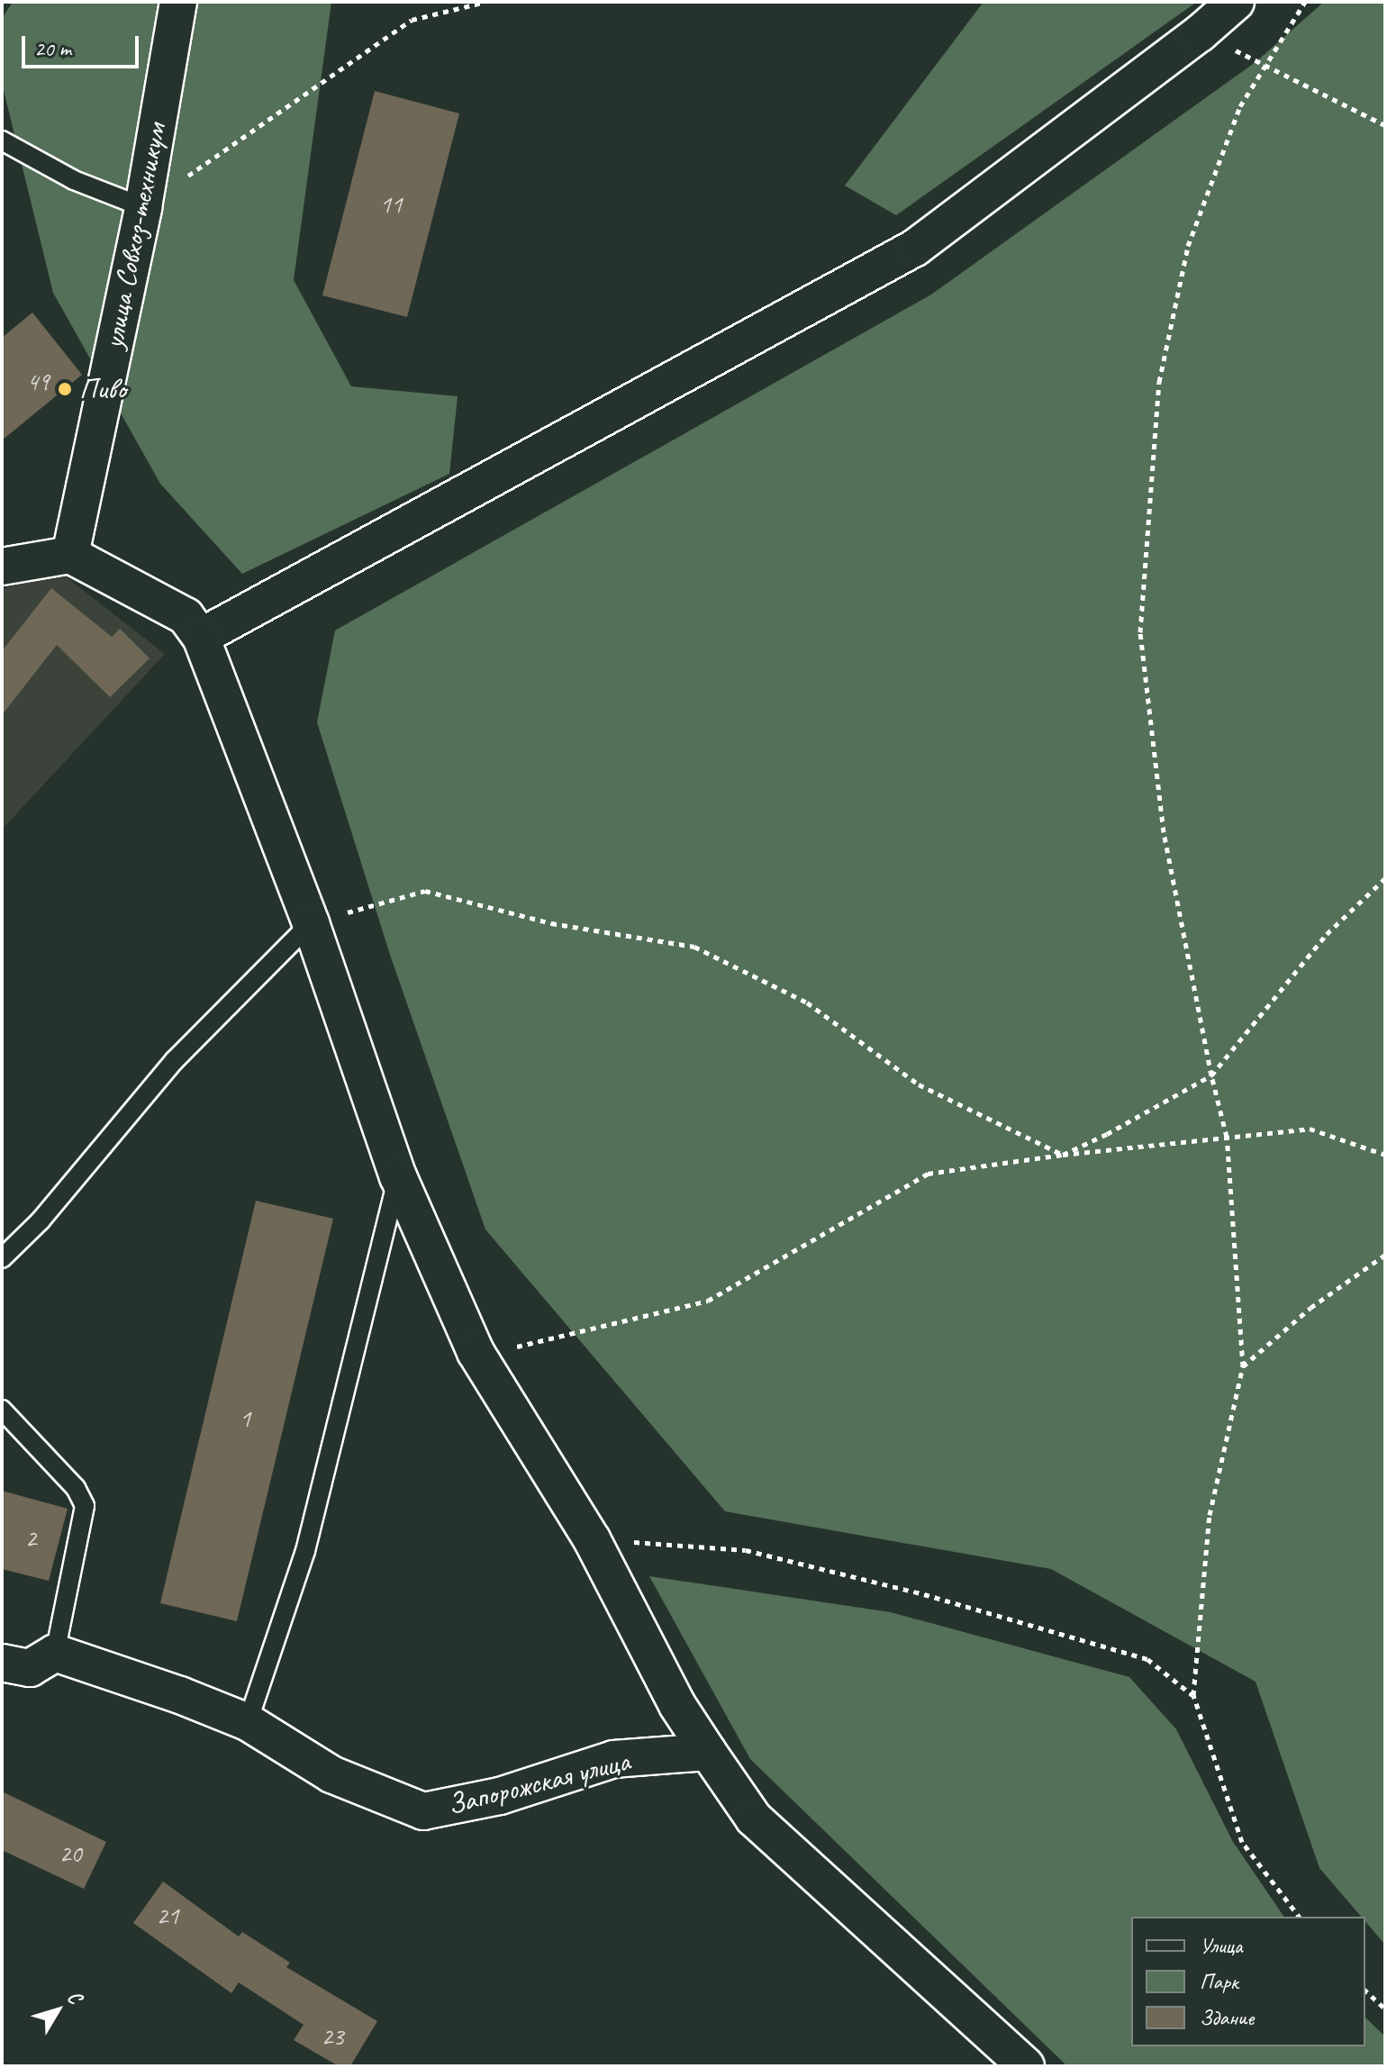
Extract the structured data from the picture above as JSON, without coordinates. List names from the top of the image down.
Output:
{
  "streets": {
    "street": ["улица Совхоз-техникум", "Запорожская улица"]
  },
  "places": ["Пиво"],
  "house_numbers": [
    "11",
    "49",
    "1",
    "2",
    "20",
    "21",
    "23"
  ],
  "legend": ["Улица", "Парк", "Здание"],
  "scale_bar": "20 m",
  "north": "top right"
}
